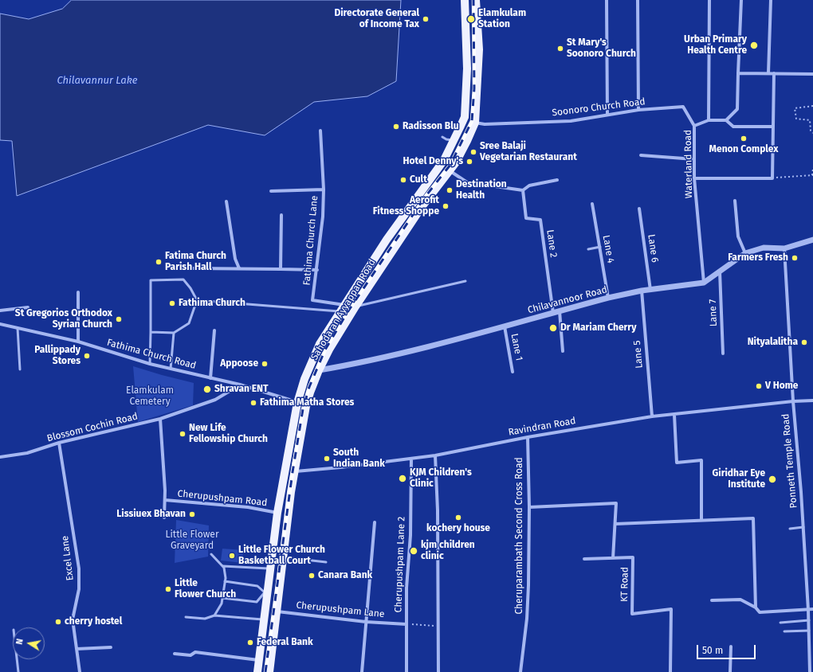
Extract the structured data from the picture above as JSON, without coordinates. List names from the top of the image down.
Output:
{
  "streets": {
    "main road": ["Sahodaran Ayyappan Road"],
    "street": [
      "Soonoro Church Road",
      "Waterland Road",
      "Fathima Church Lane",
      "Lane 2",
      "Lane 6",
      "Lane 4",
      "Chilavannoor Road",
      "Lane 7",
      "Lane 1",
      "Fathima Church Road",
      "Lane 5",
      "Ravindran Road",
      "Blossom Cochin Road",
      "Ponneth Temple Road",
      "Cherupushpam Road",
      "Cheruparambath Second Cross Road",
      "Excel Lane",
      "Cherupushpam Lane 2",
      "KT Road",
      "Cherupushpam Lane"
    ]
  },
  "crossings": [
    ["Soonoro Church Road", "Waterland Road"],
    ["Soonoro Church Road", "Sahodaran Ayyappan Road"],
    ["Waterland Road", "Chilavannoor Road"],
    ["Fathima Church Lane", "Sahodaran Ayyappan Road"],
    ["Lane 2", "Chilavannoor Road"],
    ["Lane 6", "Chilavannoor Road"],
    ["Lane 4", "Chilavannoor Road"],
    ["Chilavannoor Road", "Sahodaran Ayyappan Road"],
    ["Chilavannoor Road", "Lane 7"],
    ["Chilavannoor Road", "Lane 1"],
    ["Chilavannoor Road", "Lane 5"],
    ["Chilavannoor Road", "Ponneth Temple Road"],
    ["Sahodaran Ayyappan Road", "Fathima Church Road"],
    ["Sahodaran Ayyappan Road", "Ravindran Road"],
    ["Sahodaran Ayyappan Road", "Cherupushpam Road"],
    ["Sahodaran Ayyappan Road", "Cherupushpam Lane"],
    ["Fathima Church Road", "Blossom Cochin Road"],
    ["Lane 5", "Ravindran Road"],
    ["Ravindran Road", "Ponneth Temple Road"],
    ["Ravindran Road", "Cheruparambath Second Cross Road"],
    ["Ravindran Road", "Cherupushpam Lane 2"],
    ["Blossom Cochin Road", "Cherupushpam Road"],
    ["Blossom Cochin Road", "Excel Lane"],
    ["Cheruparambath Second Cross Road", "KT Road"],
    ["Cherupushpam Lane 2", "Cherupushpam Lane"]
  ],
  "water": ["Chilavannur Lake"],
  "parks": ["Elamkulam Cemetery", "Little Flower Graveyard"],
  "places": [
    "Directorate General of Income Tax",
    "Elamkulam Station",
    "Urban Primary Health Centre",
    "St Mary's Soonoro Church",
    "Radisson Blu",
    "Menon Complex",
    "Sree Balaji Vegetarian Restaurant",
    "Hotel Denny's",
    "Cult",
    "Destination Health",
    "Aerofit Fitness Shoppe",
    "Farmers Fresh",
    "Fatima Church Parish Hall",
    "Fathima Church",
    "St Gregorios Orthodox Syrian Church",
    "Dr Mariam Cherry",
    "Nityalalitha",
    "Pallippady Stores",
    "Appoose",
    "V Home",
    "Shravan ENT",
    "Fathima Matha Stores",
    "New Life Fellowship Church",
    "South Indian Bank",
    "KJM Children's Clinic",
    "Giridhar Eye Institute",
    "Lissiuex Bhavan",
    "kochery house",
    "kjm children clinic",
    "Little Flower Church Basketball Court",
    "Canara Bank",
    "Little Flower Church",
    "cherry hostel",
    "Federal Bank"
  ],
  "scale_bar": "50 m",
  "north": "left"
}
